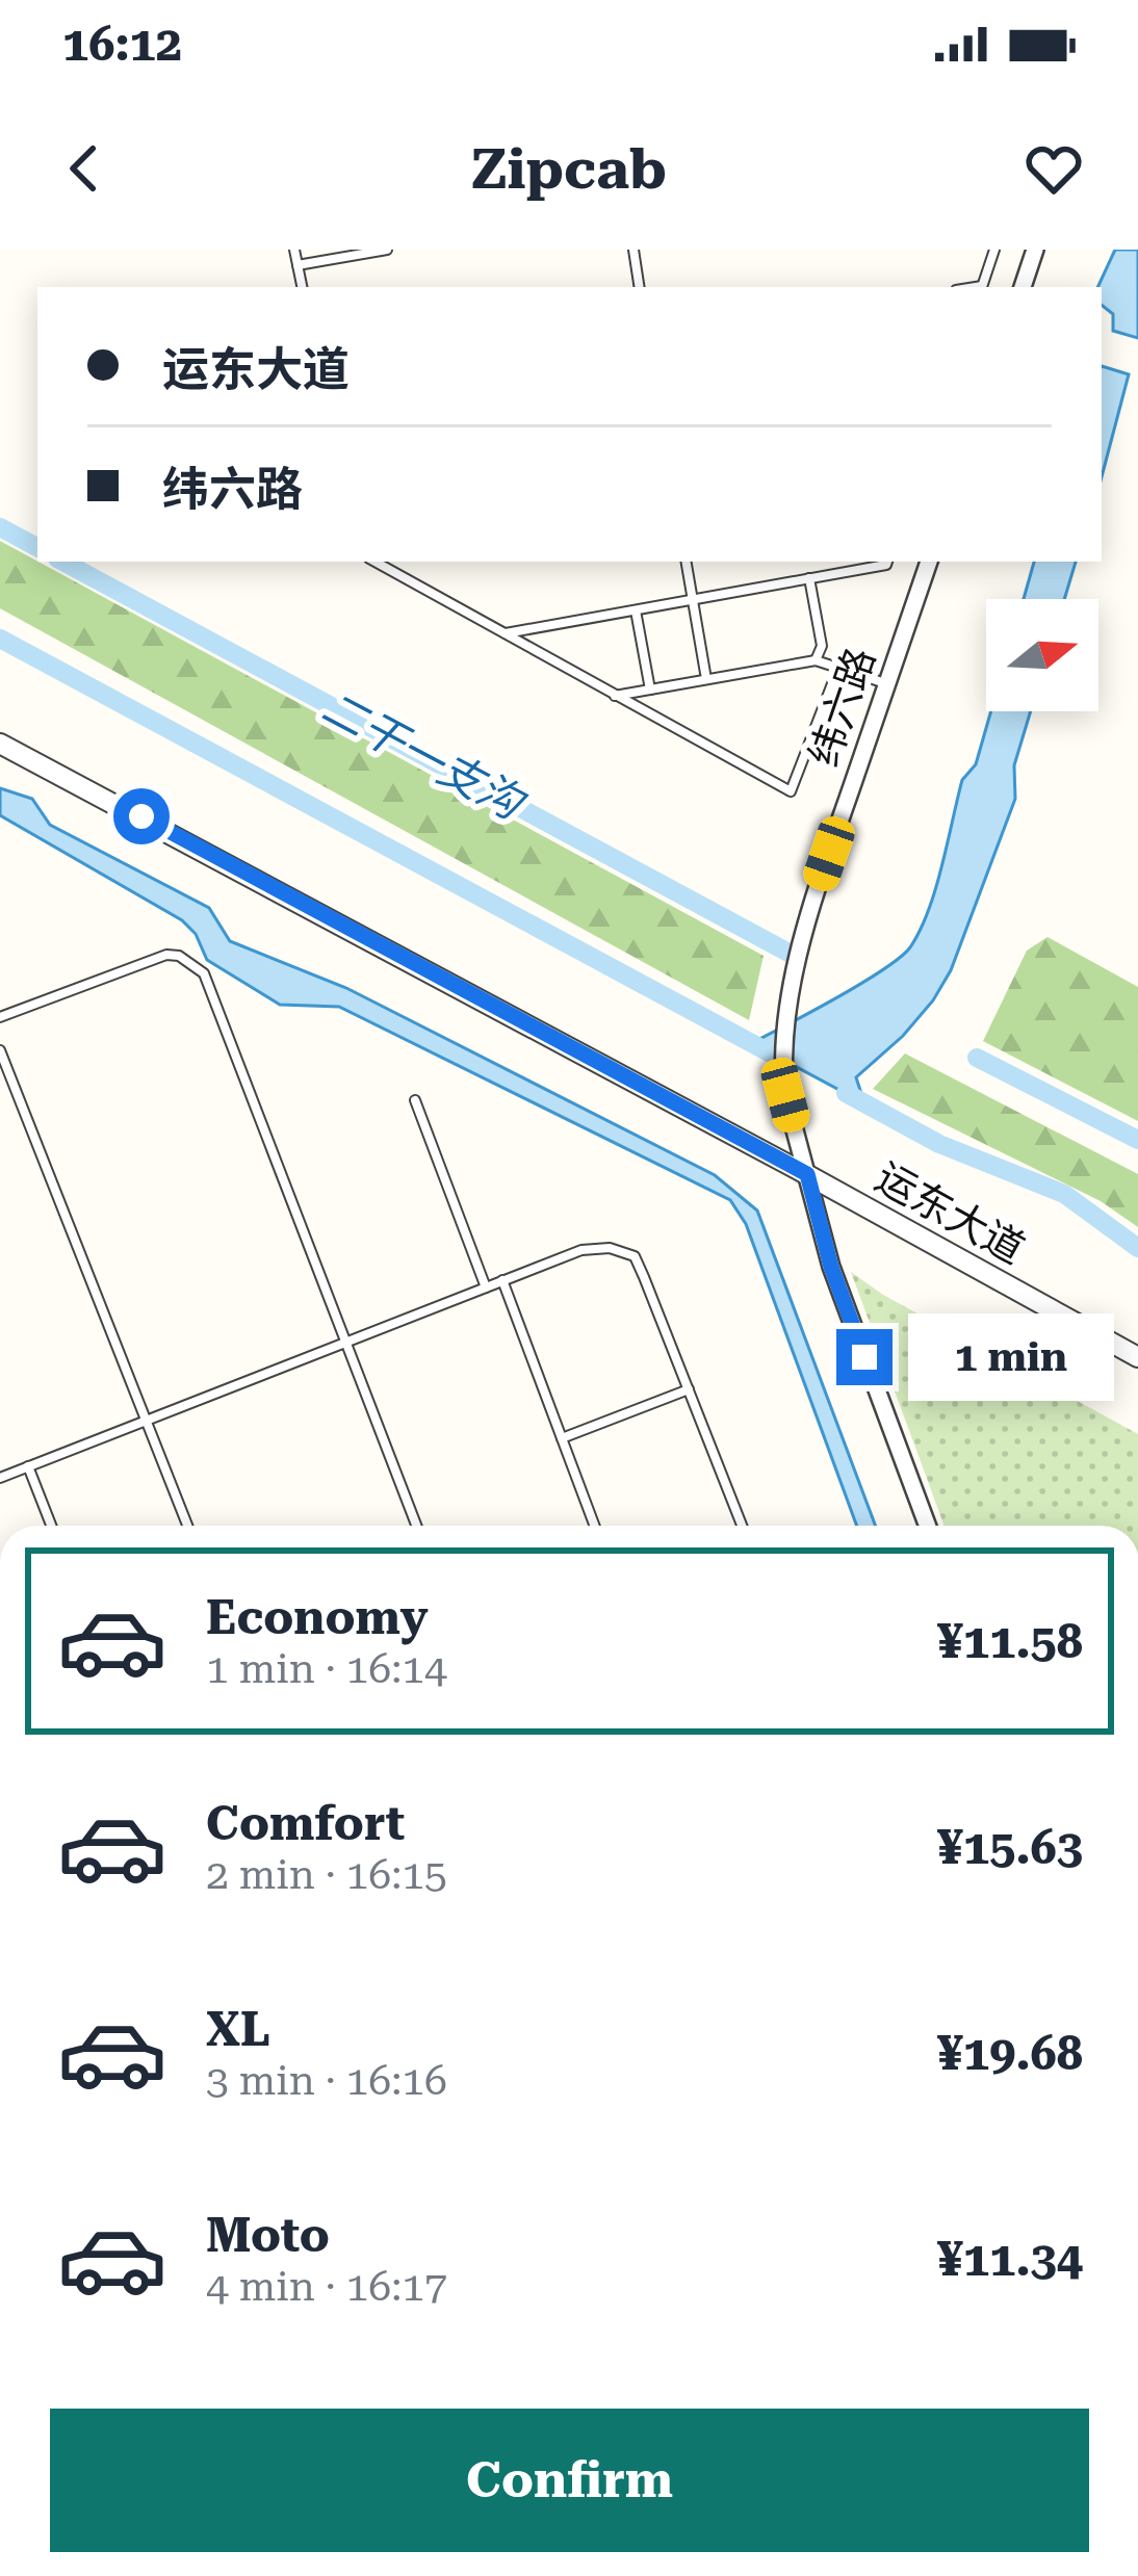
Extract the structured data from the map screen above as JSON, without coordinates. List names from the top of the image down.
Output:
{
  "streets": {
    "street": ["纬六路", "运东大道"]
  },
  "crossings": [
    ["纬六路", "运东大道"]
  ],
  "water": ["二干一支沟"],
  "north": "right",
  "page": {
    "status": "16:12",
    "header": "Zipcab",
    "banner": ["运东大道", "纬六路"],
    "bubble": "1 min",
    "list": [
      {
        "name": "Economy",
        "note": "1 min · 16:14",
        "value": "¥11.58"
      },
      {
        "name": "Comfort",
        "note": "2 min · 16:15",
        "value": "¥15.63"
      },
      {
        "name": "XL",
        "note": "3 min · 16:16",
        "value": "¥19.68"
      },
      {
        "name": "Moto",
        "note": "4 min · 16:17",
        "value": "¥11.34"
      }
    ],
    "buttons": "Confirm"
  }
}
